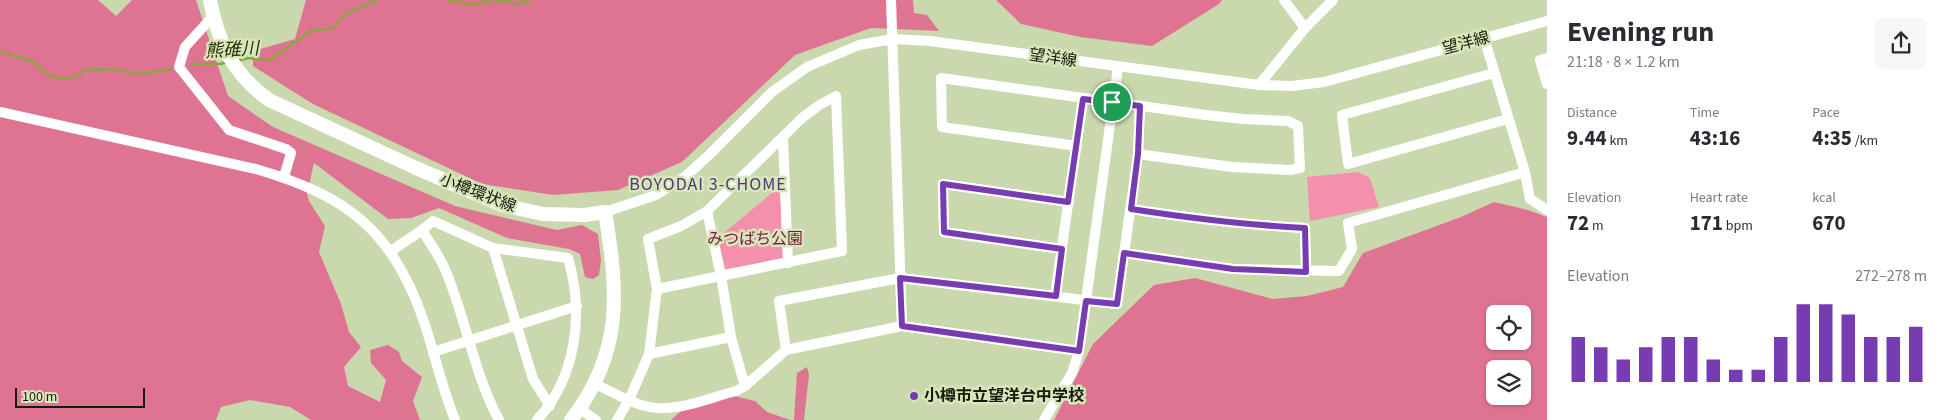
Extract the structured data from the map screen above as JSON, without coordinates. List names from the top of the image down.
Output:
{
  "streets": {
    "main road": ["小樽環状線"],
    "street": ["望洋線"]
  },
  "crossings": [
    ["望洋線", "小樽環状線"]
  ],
  "districts": ["BOYODAI 3-CHOME"],
  "water": ["熊碓川"],
  "parks": ["みつばち公園"],
  "places": ["小樽市立望洋台中学校"],
  "scale_bar": "100 m",
  "page": {
    "heading": ["Evening run", "21:18 · 8 × 1.2 km"],
    "stats": [
      ["Distance", "9.44 km"],
      ["Time", "43:16"],
      ["Pace", "4:35 /km"],
      ["Elevation", "72 m"],
      ["Heart rate", "171 bpm"],
      ["kcal", "670"]
    ],
    "chart": ["Elevation", "272–278 m"],
    "scale": "100 m"
  }
}
